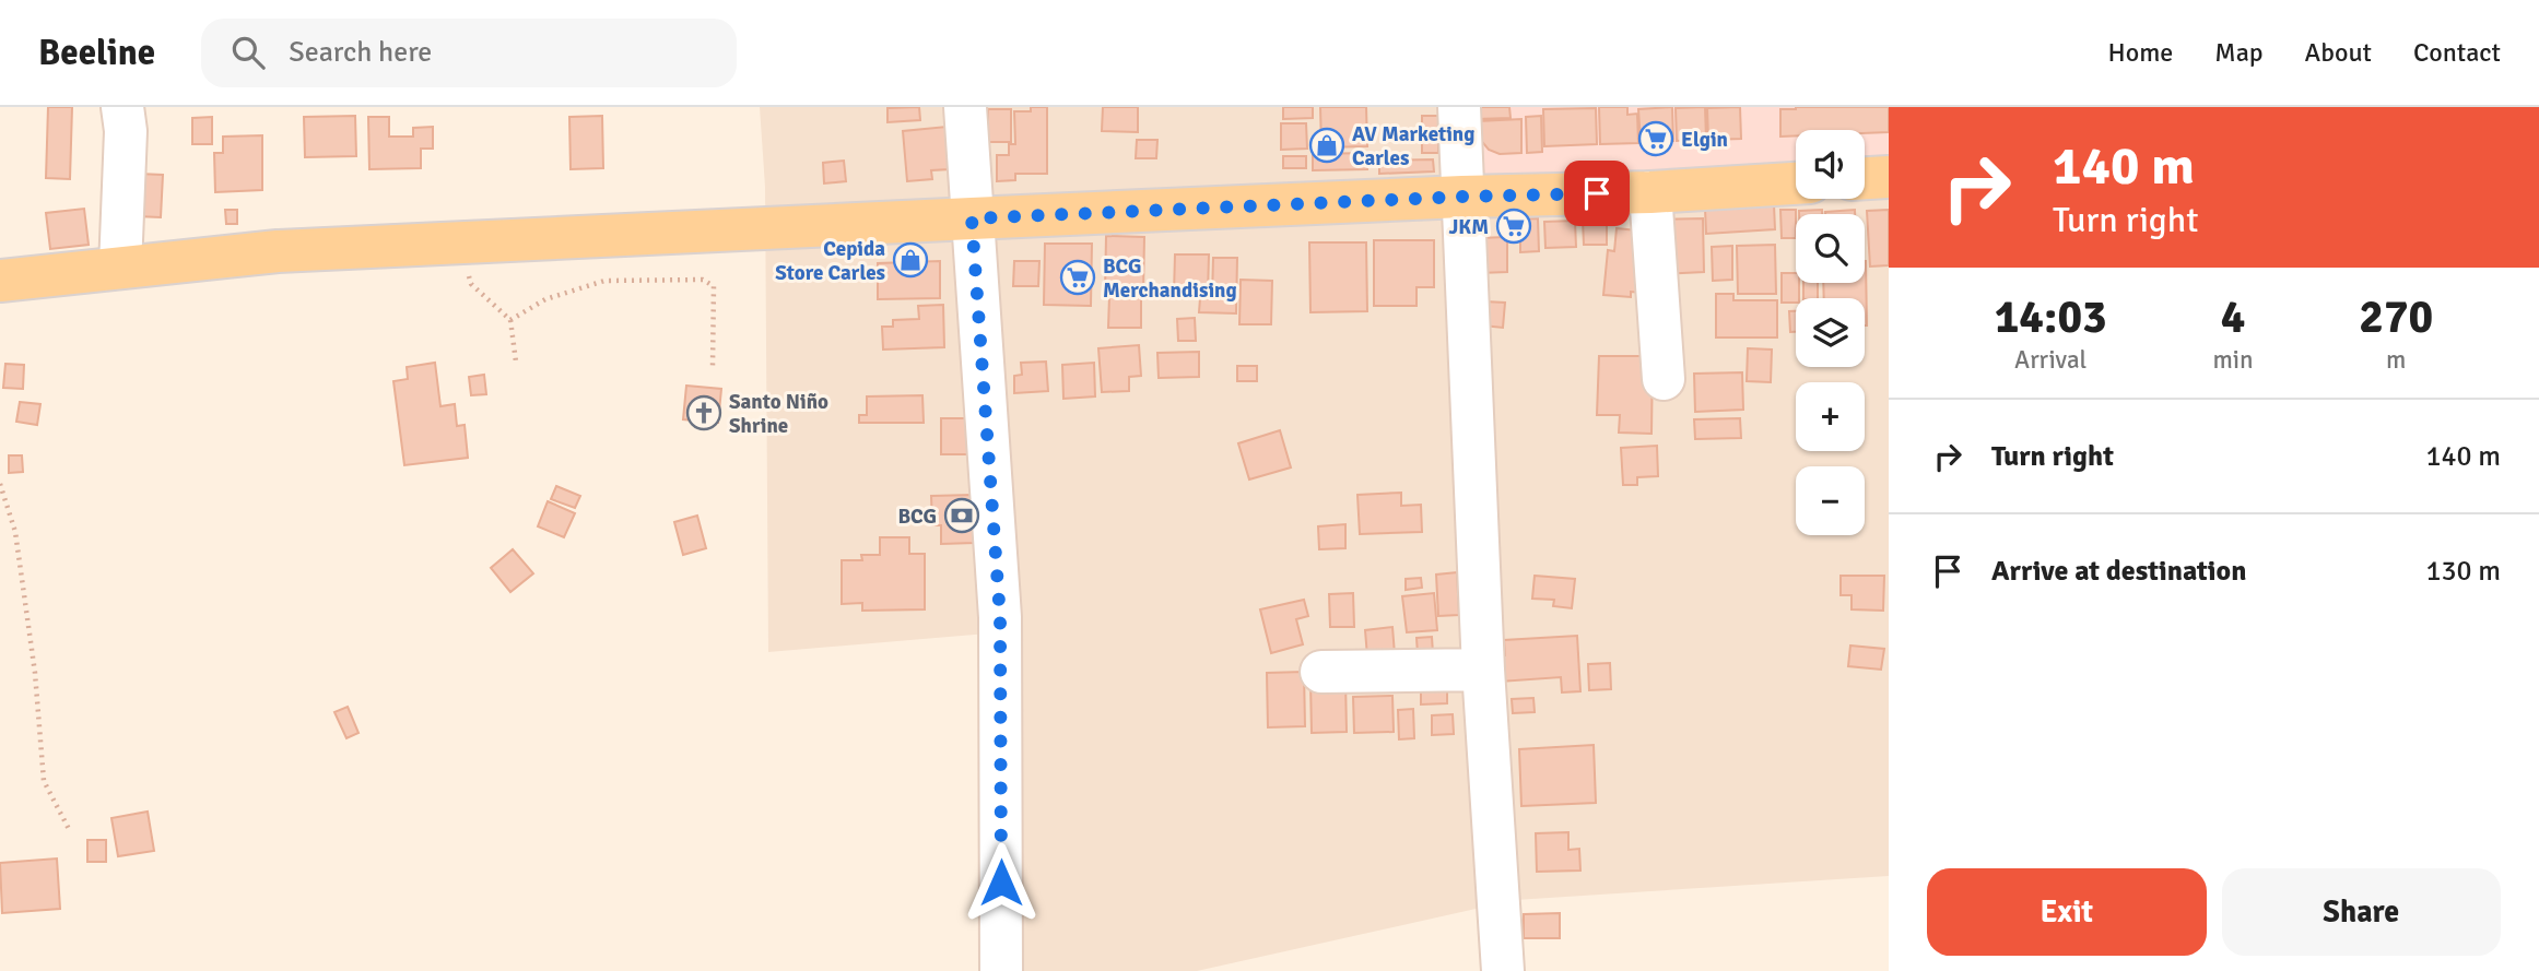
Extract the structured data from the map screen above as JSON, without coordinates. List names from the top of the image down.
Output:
{
  "places": {
    "supermarket": ["Elgin", "JKM", "BCG Merchandising"],
    "shop": ["AV Marketing Carles", "Cepida Store Carles"],
    "church": ["Santo Niño Shrine"],
    "bank": ["BCG"]
  },
  "page": {
    "header": "Beeline",
    "search": "Search here",
    "nav": [
      "Home",
      "Map",
      "About",
      "Contact"
    ],
    "turn": ["140 m", "Turn right"],
    "map_buttons": ["+", "−"],
    "eta": [
      "14:03",
      "Arrival",
      "4",
      "min",
      "270",
      "m"
    ],
    "list": [
      {
        "name": "Turn right",
        "value": "140 m"
      },
      {
        "name": "Arrive at destination",
        "value": "130 m"
      }
    ],
    "buttons": ["Exit", "Share"]
  }
}
